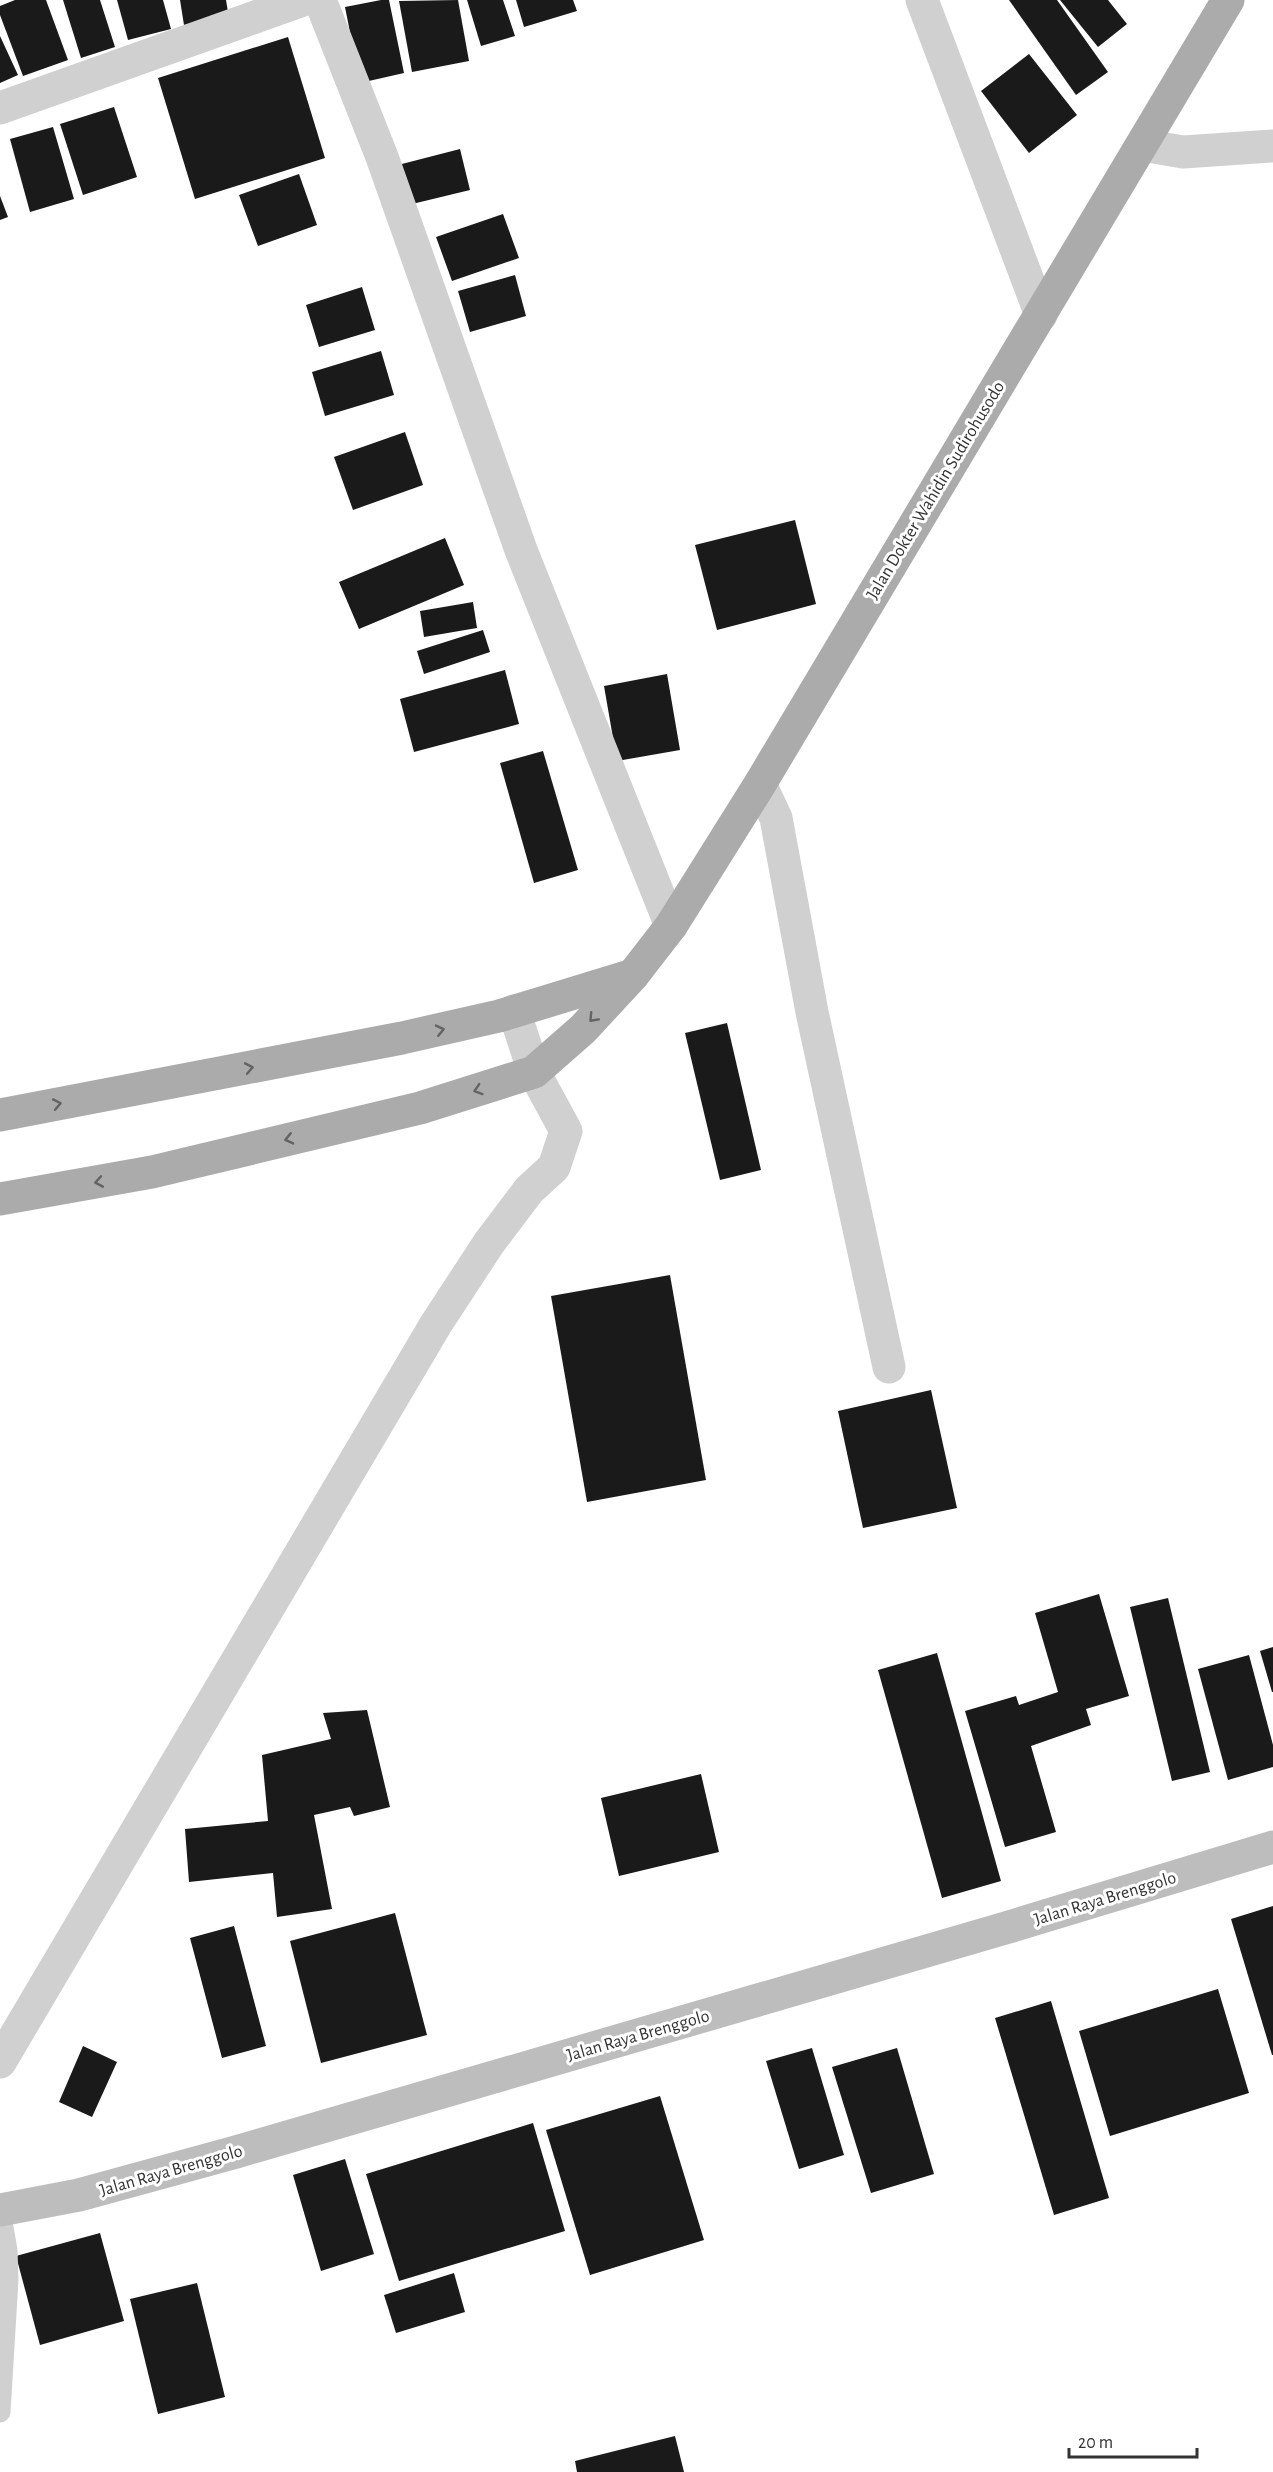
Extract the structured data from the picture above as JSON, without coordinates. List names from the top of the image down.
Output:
{
  "streets": {
    "main road": ["Jalan Dokter Wahidin Sudirohusodo", "Jalan Raya Brenggolo"]
  },
  "scale_bar": "20 m"
}
